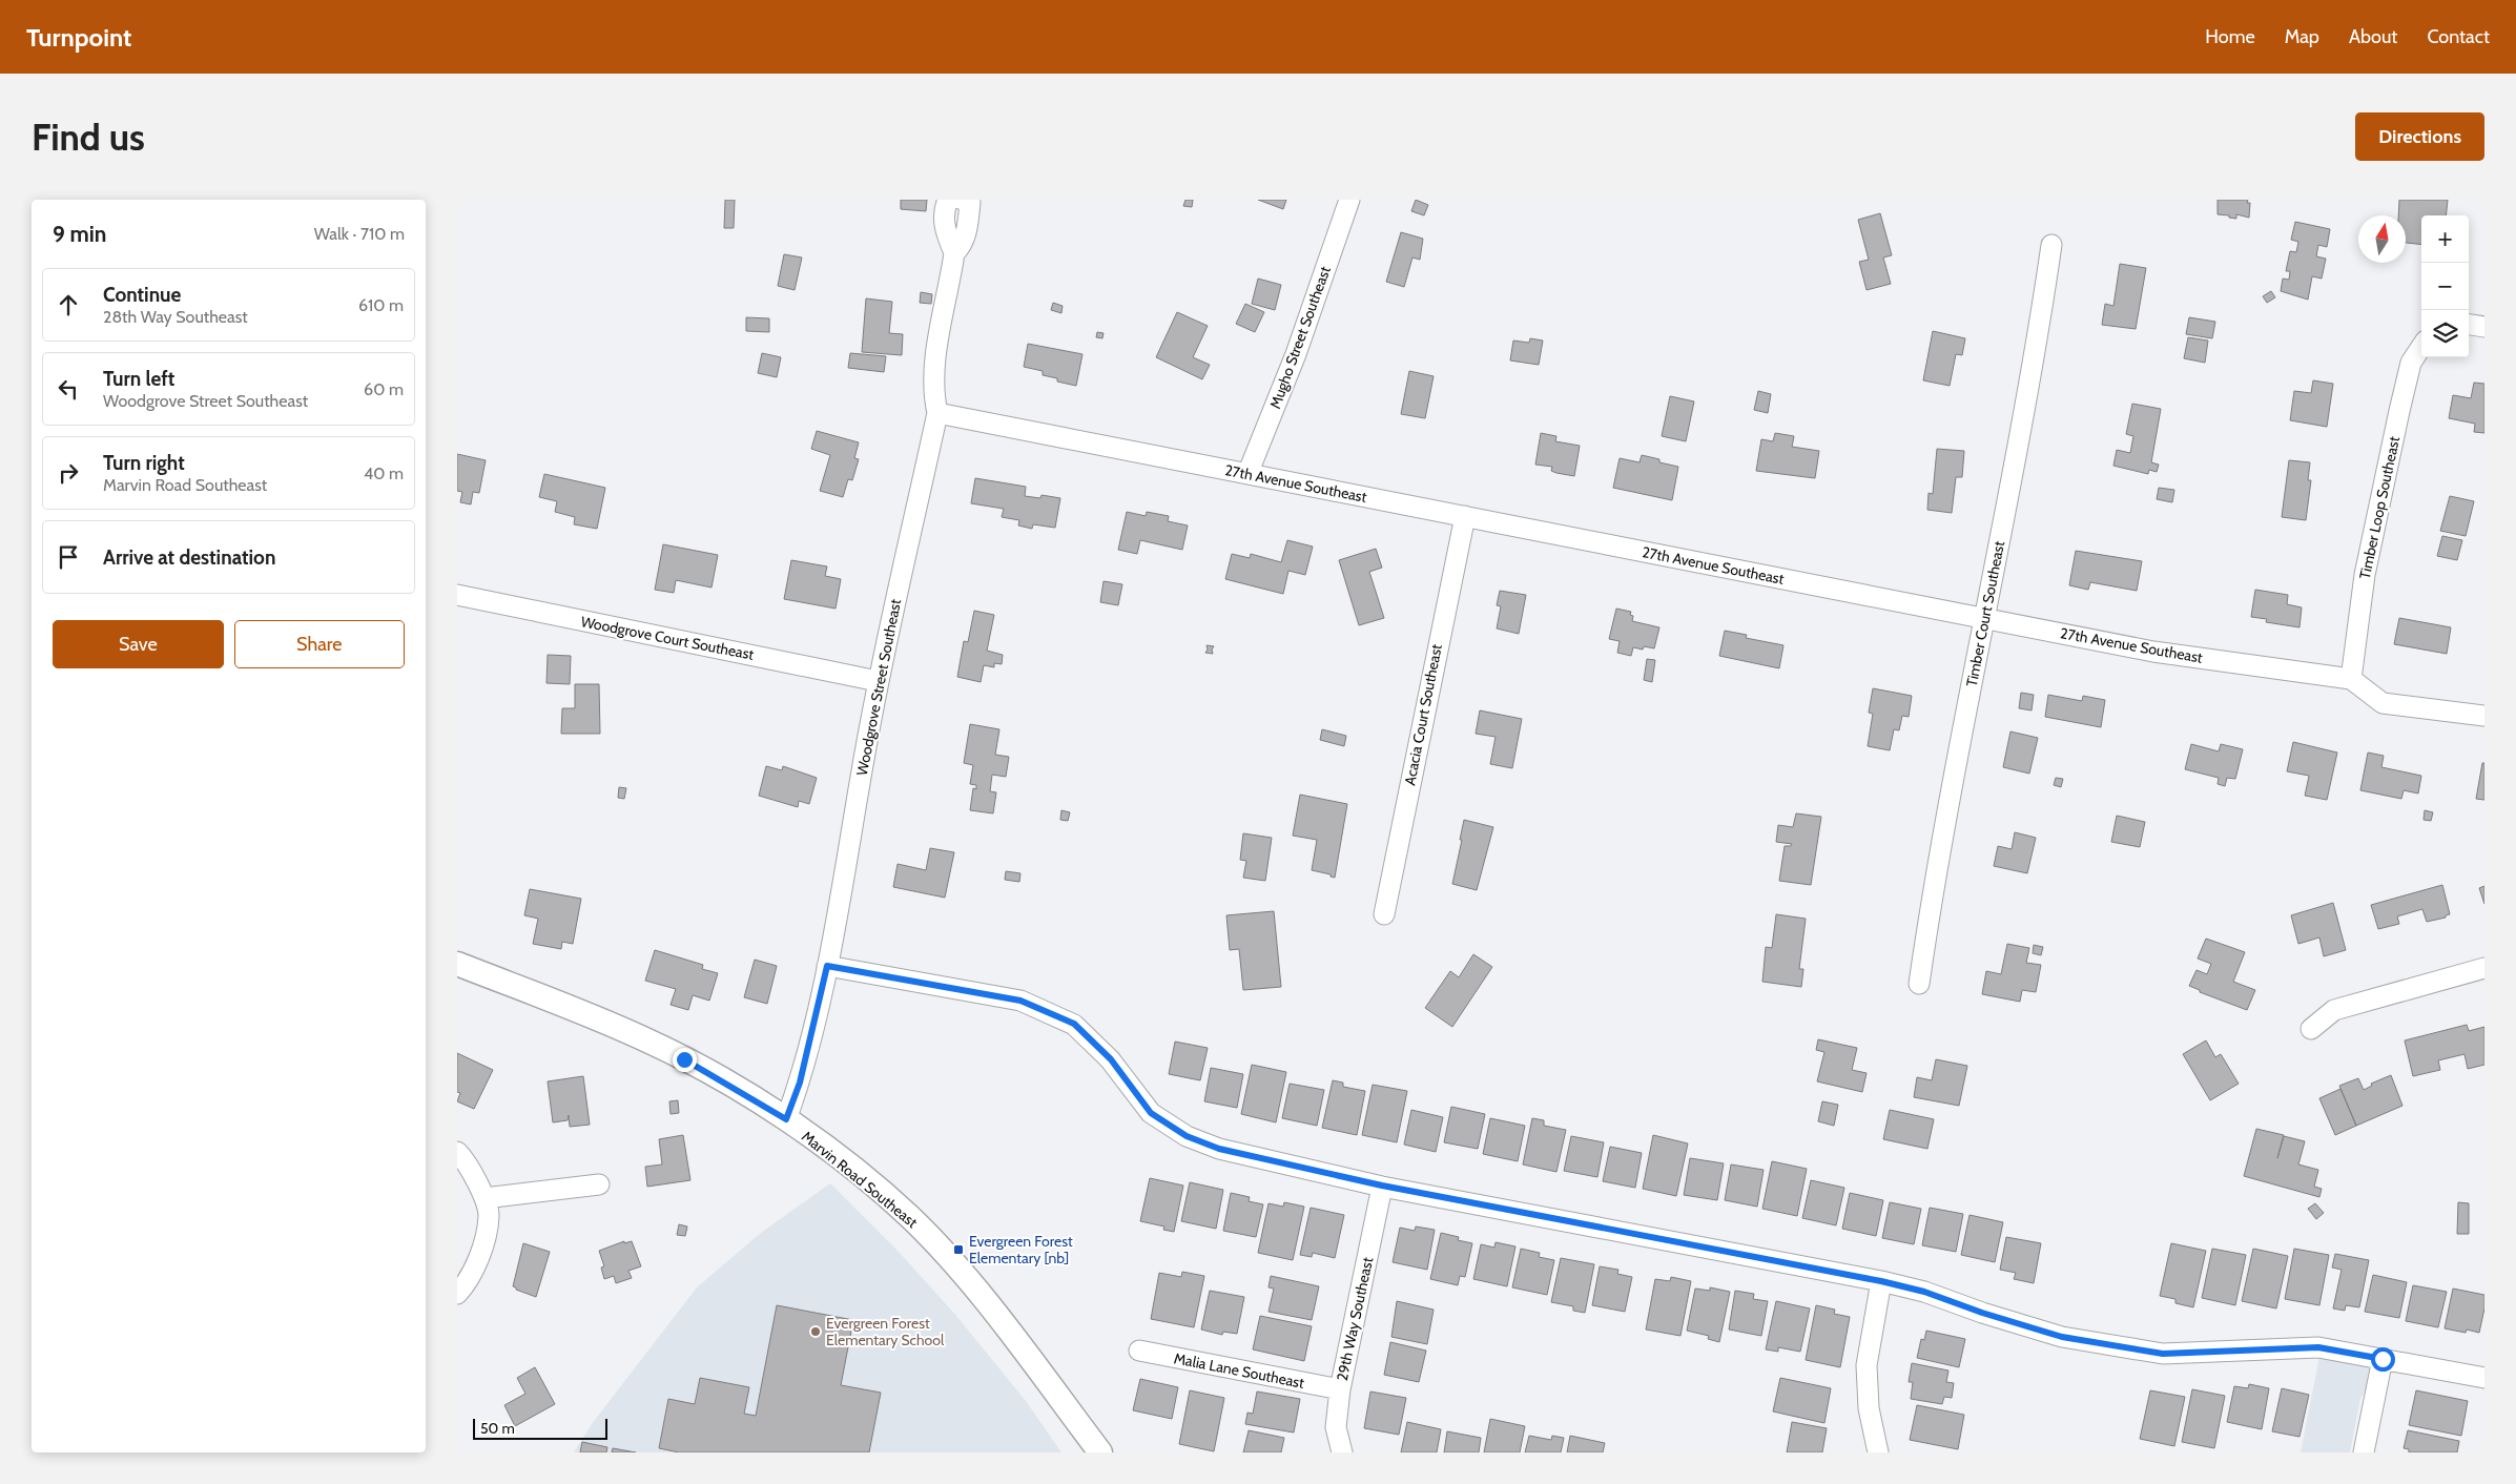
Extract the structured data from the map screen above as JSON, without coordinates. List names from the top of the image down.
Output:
{
  "streets": {
    "street": [
      "Mugho Street Southeast",
      "27th Avenue Southeast",
      "Timber Loop Southeast",
      "Timber Court Southeast",
      "Woodgrove Court Southeast",
      "Woodgrove Street Southeast",
      "Acacia Court Southeast",
      "Marvin Road Southeast",
      "29th Way Southeast",
      "Malia Lane Southeast"
    ]
  },
  "crossings": [
    ["Mugho Street Southeast", "27th Avenue Southeast"],
    ["27th Avenue Southeast", "Timber Loop Southeast"],
    ["27th Avenue Southeast", "Timber Court Southeast"],
    ["27th Avenue Southeast", "Woodgrove Street Southeast"],
    ["27th Avenue Southeast", "Acacia Court Southeast"],
    ["Woodgrove Court Southeast", "Woodgrove Street Southeast"],
    ["Woodgrove Street Southeast", "Marvin Road Southeast"],
    ["29th Way Southeast", "Malia Lane Southeast"]
  ],
  "places": {
    "transit": ["Evergreen Forest Elementary [nb]"],
    "other": ["Evergreen Forest Elementary School"]
  },
  "scale_bar": "50 m",
  "north": "top",
  "page": {
    "header": "Turnpoint",
    "nav": [
      "Home",
      "Map",
      "About",
      "Contact"
    ],
    "buttons": [
      "Directions",
      ["Save", "Share"]
    ],
    "title": "Find us",
    "heading": ["9 min", "Walk · 710 m"],
    "map_buttons": ["+", "−"],
    "list": [
      ["Continue", "28th Way Southeast", "610 m"],
      ["Turn left", "Woodgrove Street Southeast", "60 m"],
      ["Turn right", "Marvin Road Southeast", "40 m"],
      "Arrive at destination"
    ],
    "scale": "50 m"
  }
}
